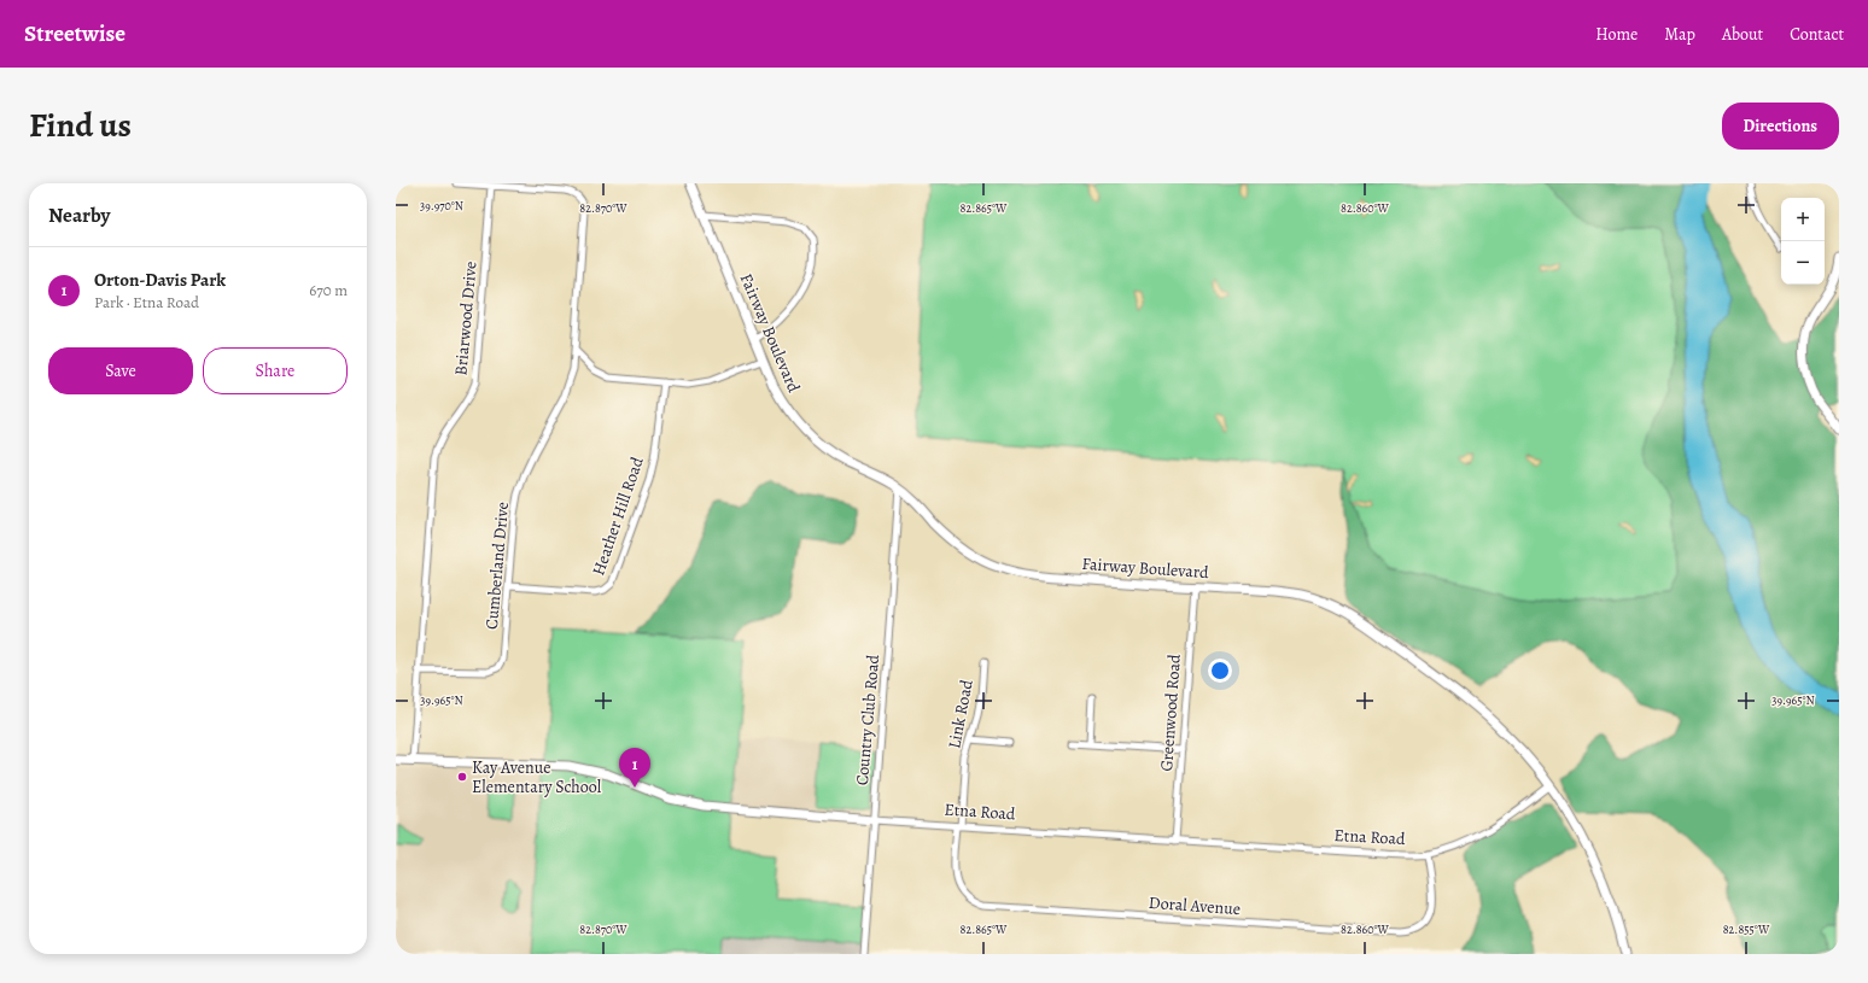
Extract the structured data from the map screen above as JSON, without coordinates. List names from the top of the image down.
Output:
{
  "streets": {
    "street": [
      "Briarwood Drive",
      "Fairway Boulevard",
      "Heather Hill Road",
      "Cumberland Drive",
      "Greenwood Road",
      "Link Road",
      "Country Club Road",
      "Etna Road",
      "Doral Avenue"
    ]
  },
  "crossings": [
    ["Briarwood Drive", "Cumberland Drive"],
    ["Briarwood Drive", "Etna Road"],
    ["Fairway Boulevard", "Greenwood Road"],
    ["Fairway Boulevard", "Country Club Road"],
    ["Fairway Boulevard", "Etna Road"],
    ["Heather Hill Road", "Cumberland Drive"],
    ["Greenwood Road", "Etna Road"],
    ["Link Road", "Etna Road"],
    ["Link Road", "Doral Avenue"],
    ["Country Club Road", "Etna Road"],
    ["Etna Road", "Doral Avenue"]
  ],
  "places": ["Kay Avenue Elementary School"],
  "page": {
    "header": "Streetwise",
    "nav": [
      "Home",
      "Map",
      "About",
      "Contact"
    ],
    "title": "Find us",
    "buttons": [
      "Directions",
      ["Save", "Share"]
    ],
    "heading": "Nearby",
    "map_buttons": ["+", "−"],
    "list": [
      {
        "mark": "1",
        "name": "Orton-Davis Park",
        "note": "Park · Etna Road",
        "value": "670 m"
      }
    ],
    "pins": "1"
  },
  "coordinates": [
    "39.970°N",
    "82.870°W",
    "82.865°W",
    "82.860°W",
    "39.965°N",
    "82.855°W"
  ]
}
